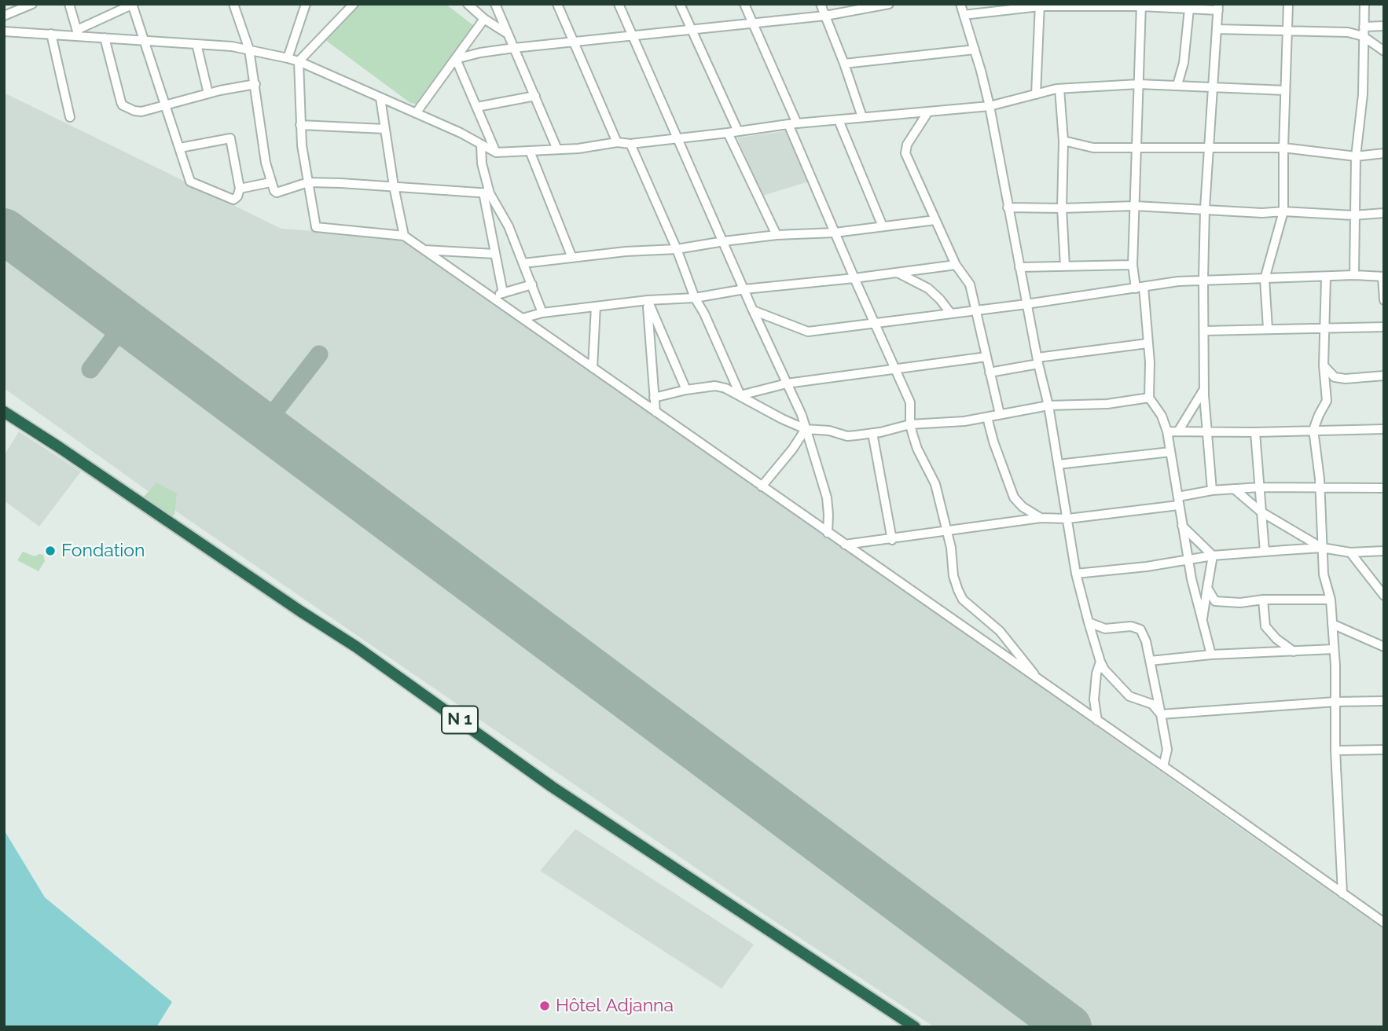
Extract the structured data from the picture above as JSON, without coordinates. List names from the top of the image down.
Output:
{
  "streets": {
    "highway": ["N 1"]
  },
  "places": ["Fondation", "Hôtel Adjanna"]
}
